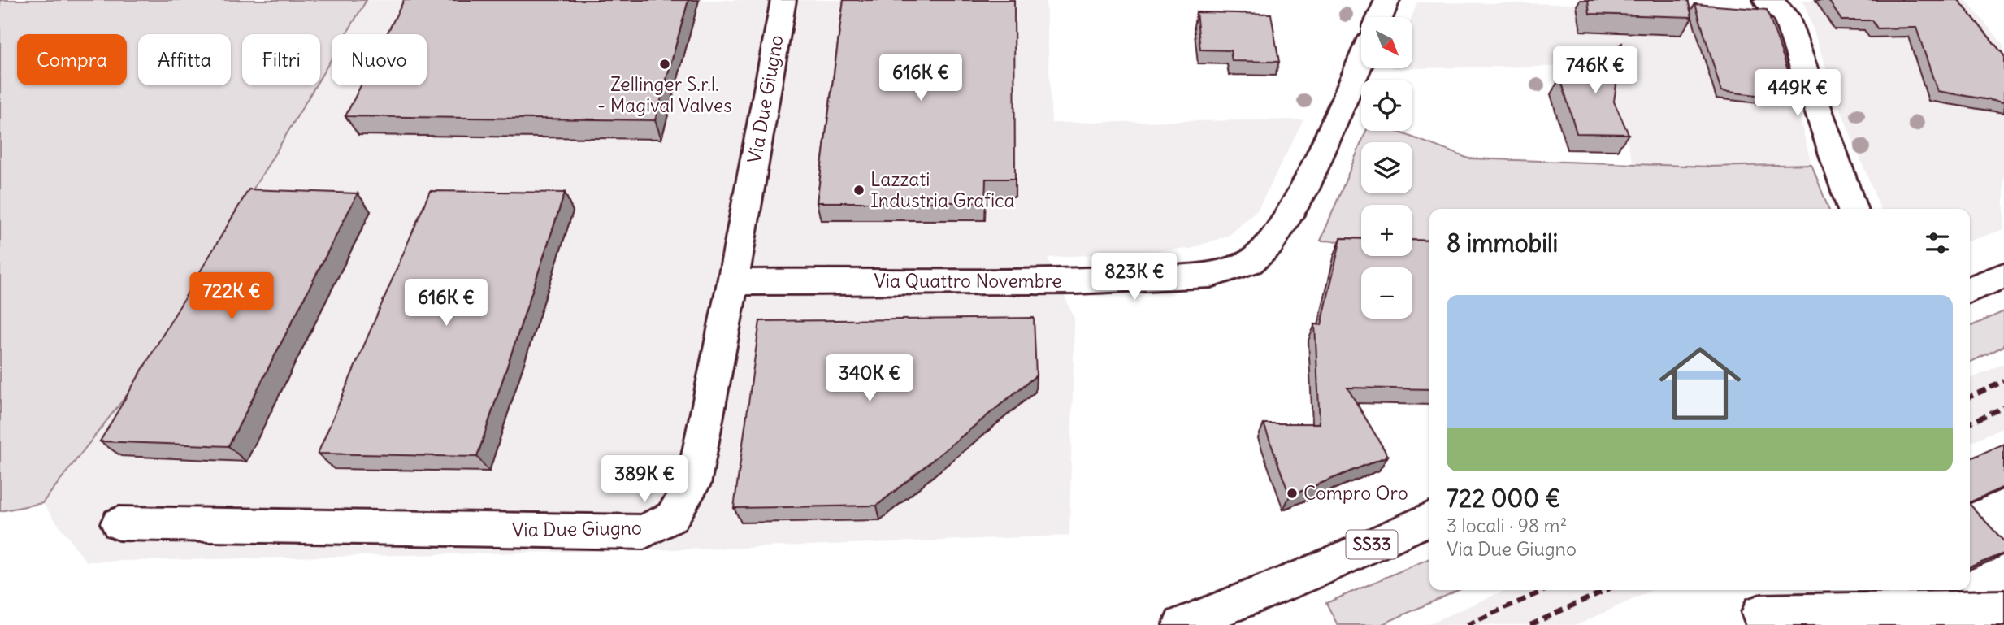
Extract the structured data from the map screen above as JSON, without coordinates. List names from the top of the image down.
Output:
{
  "streets": {
    "street": ["Via Due Giugno", "Via Quattro Novembre", "SS33"]
  },
  "crossings": [
    ["Via Due Giugno", "Via Quattro Novembre"]
  ],
  "places": ["Zellinger S.r.l. - Magival Valves", "Lazzati Industria Grafica", "Compro Oro"],
  "north": "bottom right",
  "page": {
    "map_buttons": ["+", "−"],
    "chip": [
      "Compra",
      "Affitta",
      "Filtri",
      "Nuovo"
    ],
    "price": [
      "746K €",
      "616K €",
      "449K €",
      "823K €",
      "722K €",
      "616K €",
      "340K €",
      "389K €"
    ],
    "heading": "8 immobili",
    "list": [
      {
        "name": "722 000 €",
        "note": "3 locali · 98 m² · Via Due Giugno"
      }
    ]
  }
}
